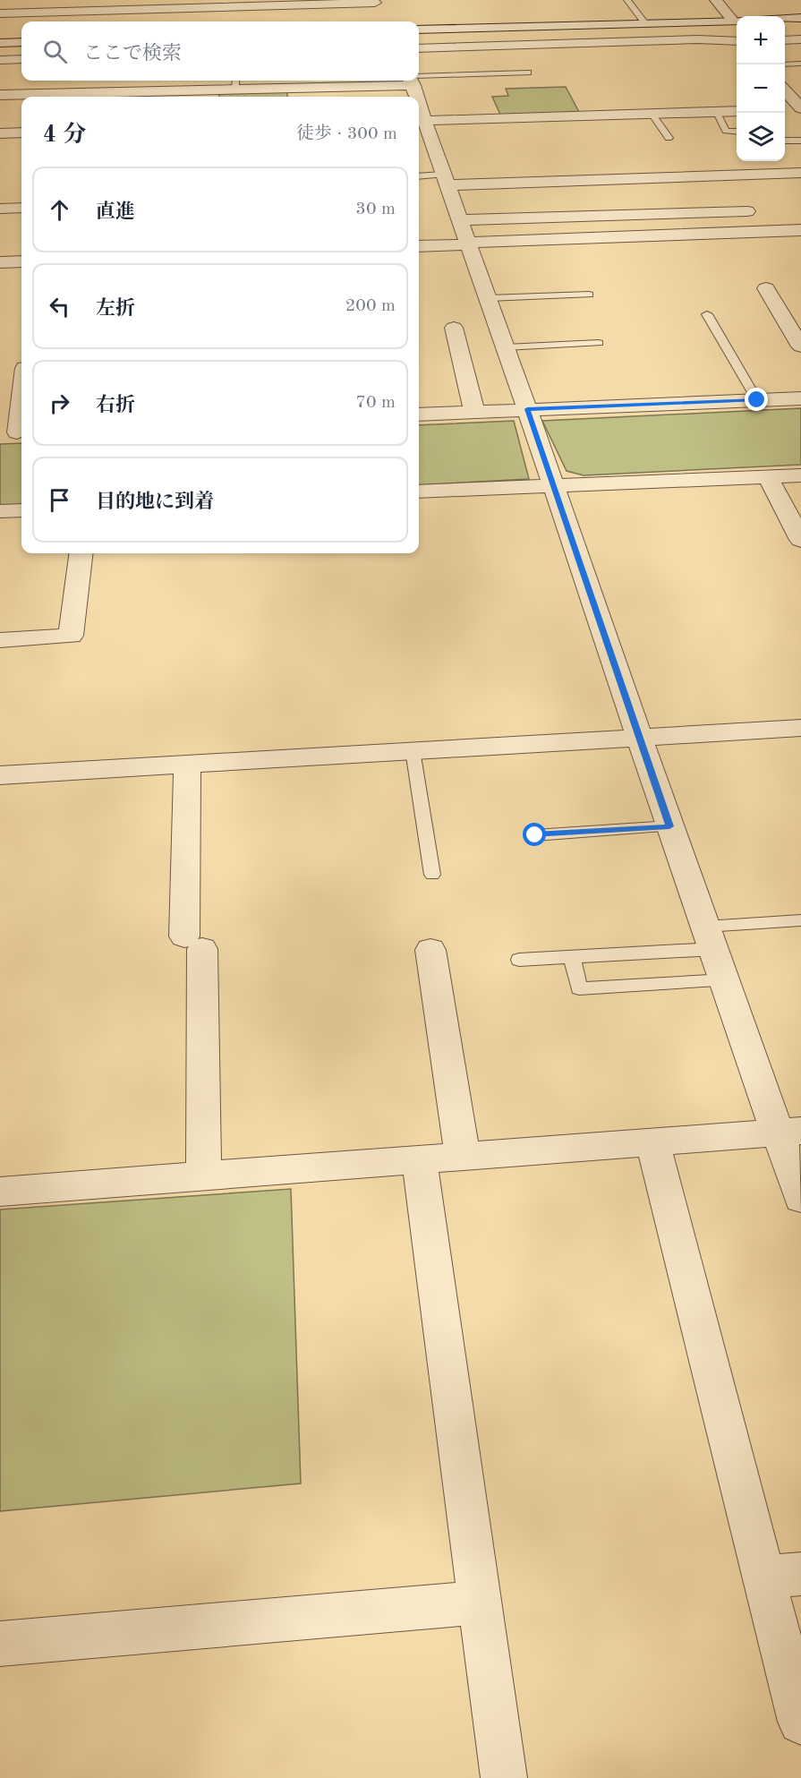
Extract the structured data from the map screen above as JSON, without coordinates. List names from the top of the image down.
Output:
{
  "page": {
    "map_buttons": ["+", "−"],
    "search": "ここで検索",
    "heading": ["4 分", "徒歩 · 300 m"],
    "list": [
      ["直進", "30 m"],
      ["左折", "200 m"],
      ["右折", "70 m"],
      "目的地に到着"
    ]
  }
}
